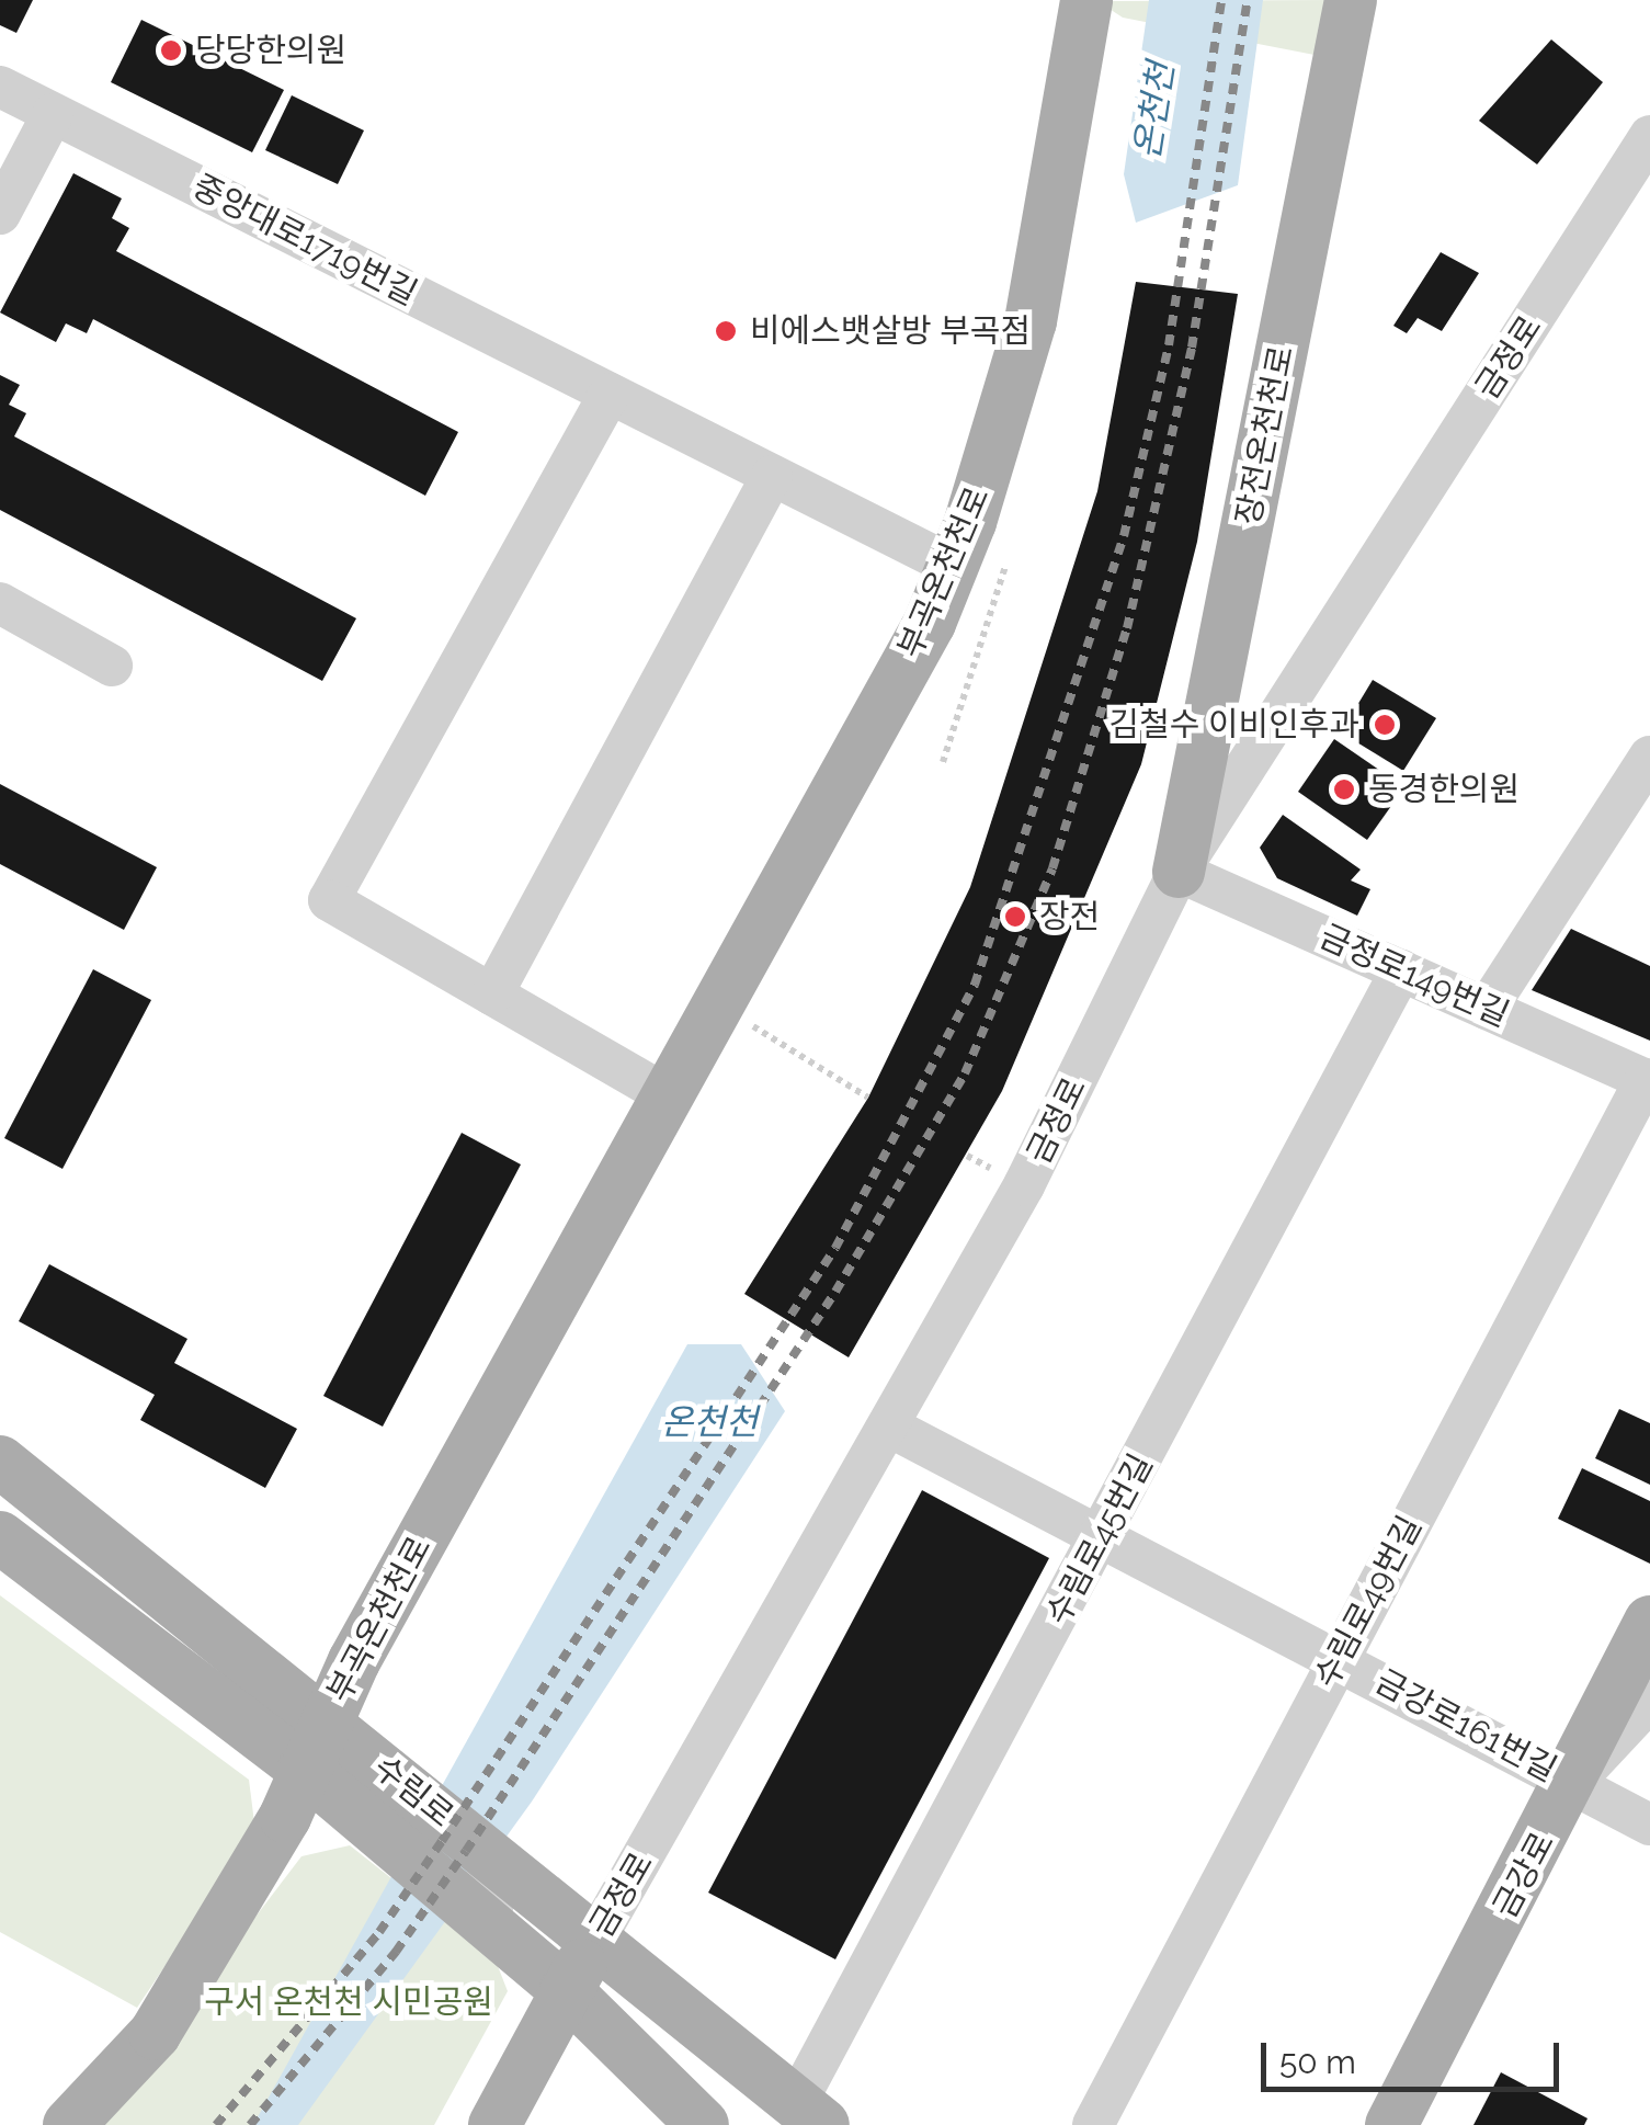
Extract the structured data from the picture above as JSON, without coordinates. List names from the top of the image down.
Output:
{
  "streets": {
    "main road": [
      "금정로",
      "장전온천천로",
      "부곡온천천로",
      "수림로",
      "금강로"
    ],
    "street": [
      "중앙대로1719번길",
      "금정로149번길",
      "수림로45번길",
      "수림로49번길",
      "금강로161번길"
    ]
  },
  "crossings": [
    ["중앙대로1719번길", "부곡온천천로"],
    ["금정로", "장전온천천로"],
    ["금정로", "금정로149번길"],
    ["금정로", "금강로161번길"],
    ["금정로", "수림로"],
    ["장전온천천로", "금정로149번길"],
    ["부곡온천천로", "수림로"],
    ["금정로149번길", "수림로45번길"],
    ["금정로149번길", "수림로49번길"],
    ["수림로45번길", "금강로161번길"],
    ["수림로45번길", "수림로"],
    ["수림로49번길", "금강로161번길"],
    ["금강로161번길", "금강로"]
  ],
  "water": ["온천천"],
  "parks": ["구서 온천천 시민공원"],
  "places": [
    "당당한의원",
    "비에스뱃살방 부곡점",
    "김철수 이비인후과",
    "동경한의원",
    "장전"
  ],
  "scale_bar": "50 m"
}
